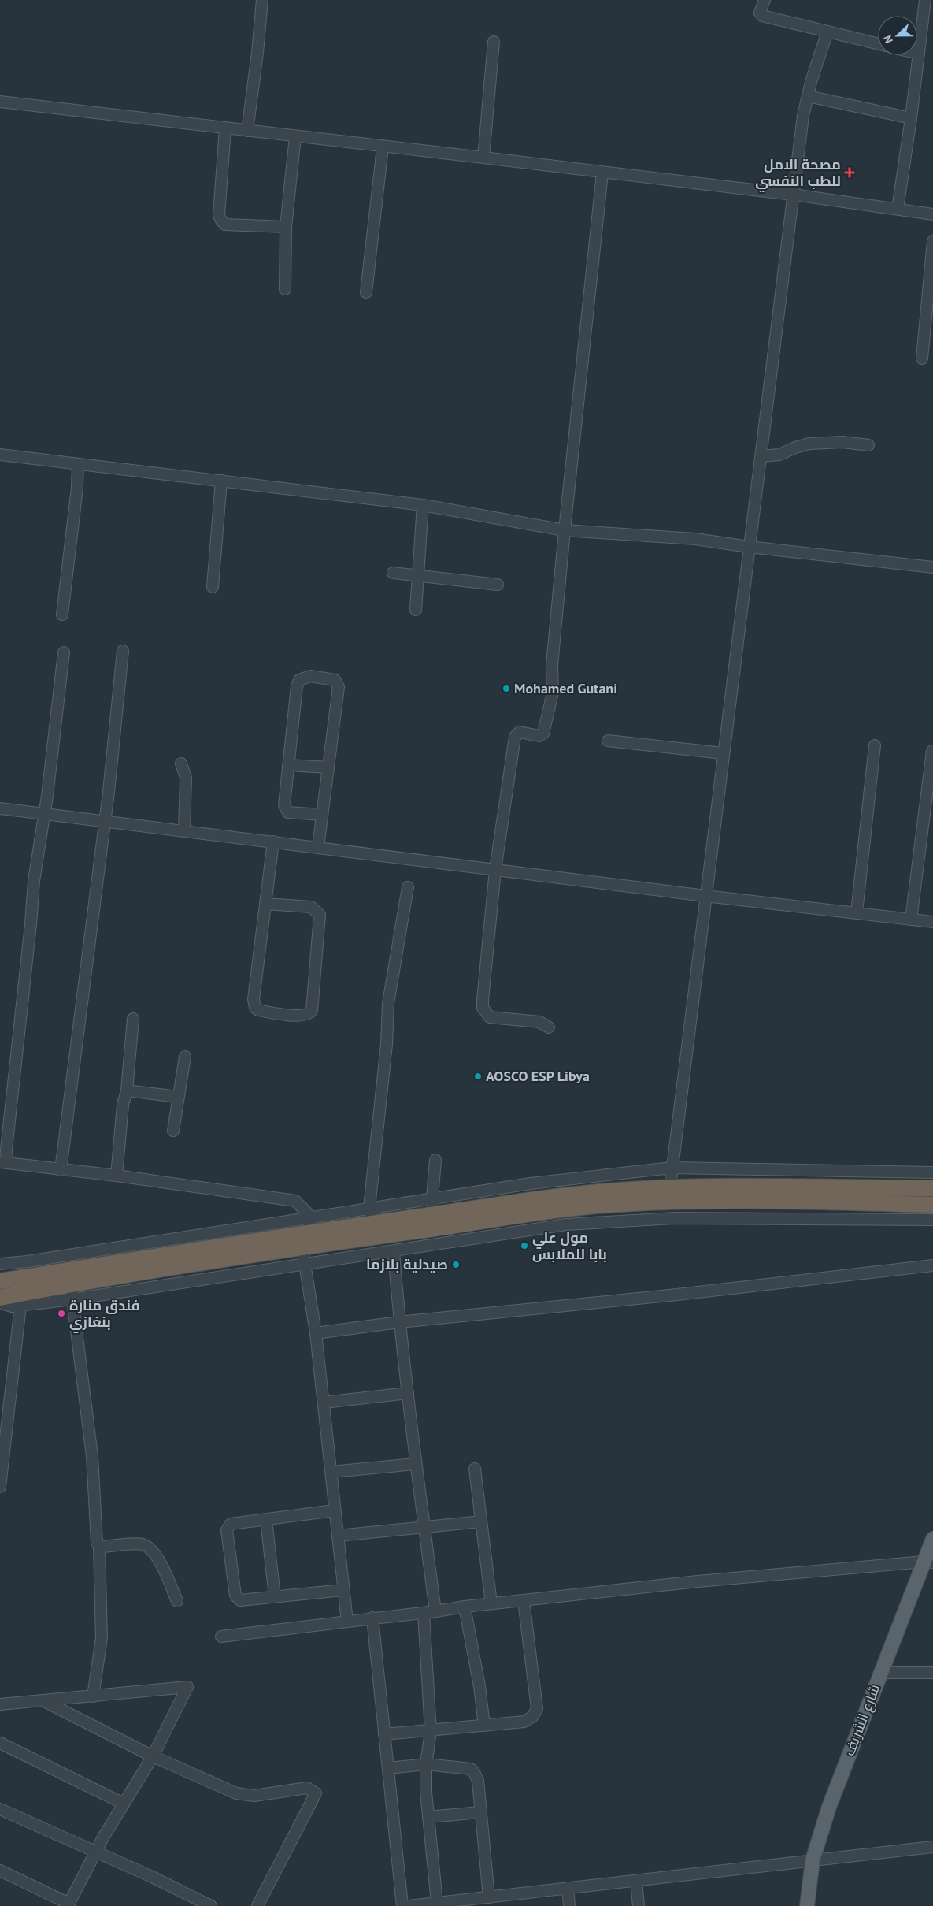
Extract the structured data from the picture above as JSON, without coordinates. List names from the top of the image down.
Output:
{
  "streets": {
    "main road": ["شارع الشريف"]
  },
  "places": {
    "health": ["مصحة الامل للطب النفسي"],
    "other": [
      "Mohamed Gutani",
      "AOSCO ESP Libya",
      "مول علي بابا للملابس",
      "صيدلية بلازما",
      "فندق منارة بنغازي"
    ]
  },
  "north": "left"
}
